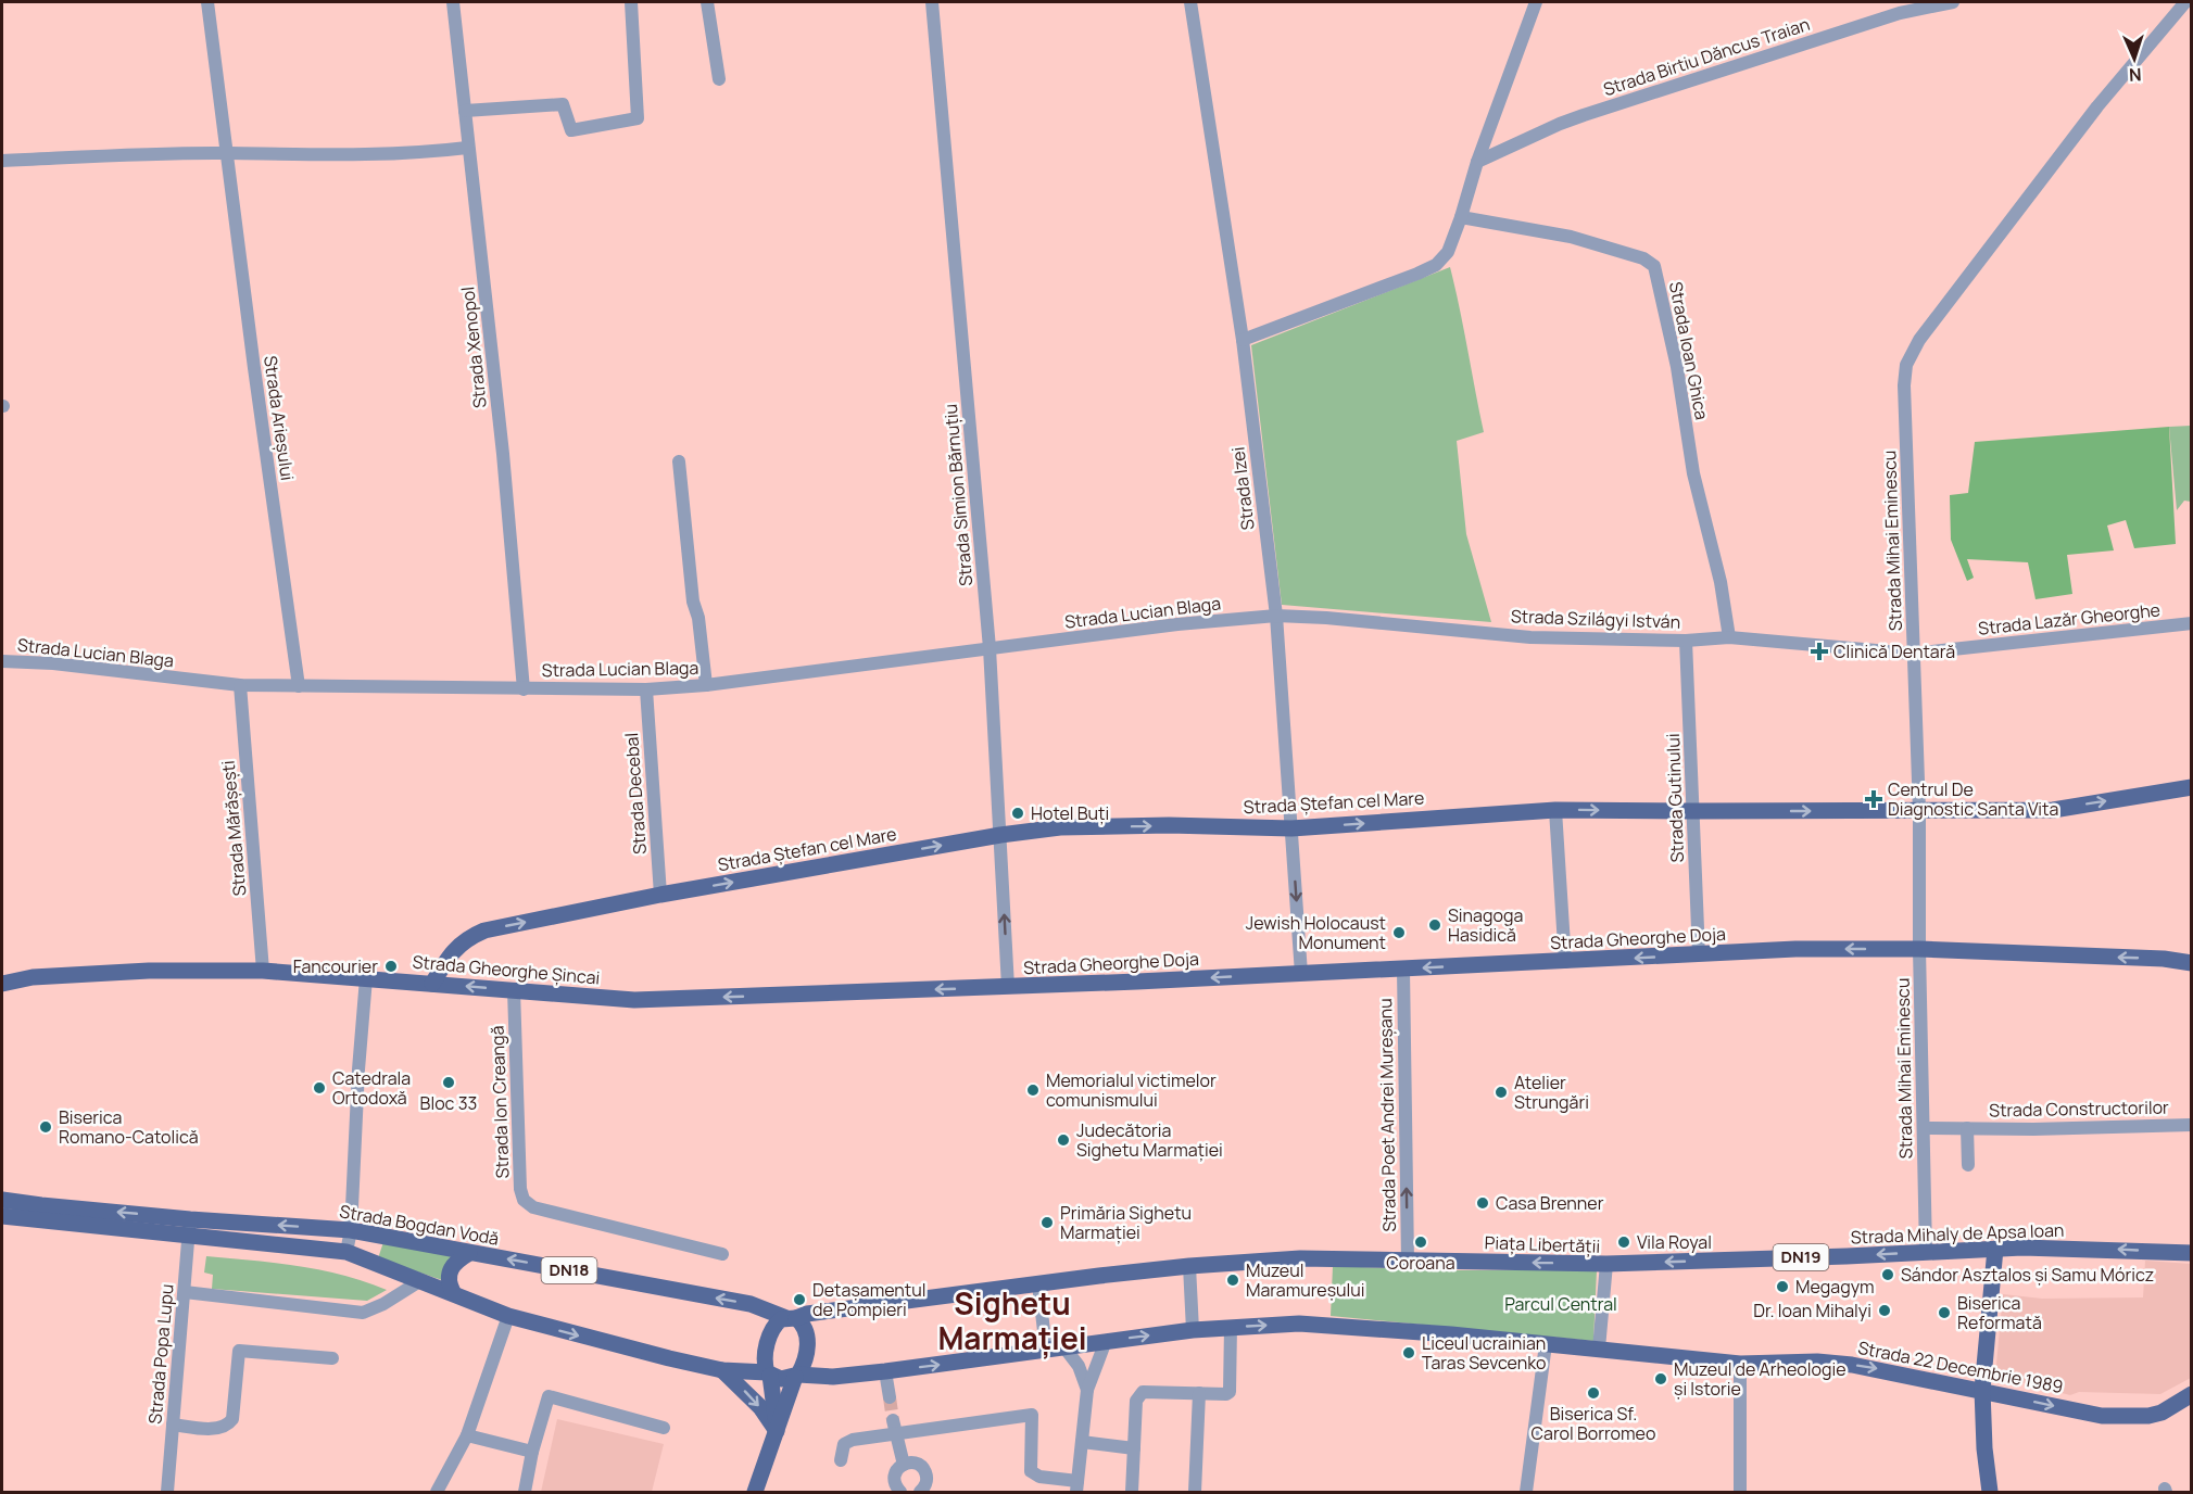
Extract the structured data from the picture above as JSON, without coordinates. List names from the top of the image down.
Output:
{
  "streets": {
    "main road": [
      "Strada Ștefan cel Mare",
      "Strada Gheorghe Doja",
      "Strada Gheorghe Șincai",
      "Strada Bogdan Vodă",
      "Strada Mihaly de Apsa Ioan",
      "Piața Libertății",
      "DN19",
      "DN18",
      "Strada 22 Decembrie 1989"
    ],
    "street": [
      "Strada Birtiu Dăncus Traian",
      "Strada Xenopol",
      "Strada Ioan Ghica",
      "Strada Arieșului",
      "Strada Izei",
      "Strada Simion Bărnuțiu",
      "Strada Mihai Eminescu",
      "Strada Lucian Blaga",
      "Strada Szilágyi István",
      "Strada Lazăr Gheorghe",
      "Strada Decebal",
      "Strada Gutinului",
      "Strada Mărășești",
      "Strada Ion Creangă",
      "Strada Constructorilor",
      "Strada Poet Andrei Mureșanu",
      "Strada Popa Lupu"
    ]
  },
  "crossings": [
    ["Strada Xenopol", "Strada Lucian Blaga"],
    ["Strada Ioan Ghica", "Strada Szilágyi István"],
    ["Strada Arieșului", "Strada Lucian Blaga"],
    ["Strada Izei", "Strada Lucian Blaga"],
    ["Strada Izei", "Strada Szilágyi István"],
    ["Strada Izei", "Strada Ștefan cel Mare"],
    ["Strada Izei", "Strada Gheorghe Doja"],
    ["Strada Simion Bărnuțiu", "Strada Lucian Blaga"],
    ["Strada Simion Bărnuțiu", "Strada Ștefan cel Mare"],
    ["Strada Simion Bărnuțiu", "Strada Gheorghe Doja"],
    ["Strada Simion Bărnuțiu", "Strada Gheorghe Șincai"],
    ["Strada Mihai Eminescu", "Strada Szilágyi István"],
    ["Strada Mihai Eminescu", "Strada Lazăr Gheorghe"],
    ["Strada Mihai Eminescu", "Strada Ștefan cel Mare"],
    ["Strada Mihai Eminescu", "Strada Gheorghe Doja"],
    ["Strada Mihai Eminescu", "Strada Constructorilor"],
    ["Strada Mihai Eminescu", "Strada Mihaly de Apsa Ioan"],
    ["Strada Lucian Blaga", "Strada Szilágyi István"],
    ["Strada Lucian Blaga", "Strada Decebal"],
    ["Strada Lucian Blaga", "Strada Mărășești"],
    ["Strada Szilágyi István", "Strada Lazăr Gheorghe"],
    ["Strada Szilágyi István", "Strada Gutinului"],
    ["Strada Decebal", "Strada Ștefan cel Mare"],
    ["Strada Gutinului", "Strada Ștefan cel Mare"],
    ["Strada Gutinului", "Strada Gheorghe Doja"],
    ["Strada Ștefan cel Mare", "Strada Gheorghe Șincai"],
    ["Strada Mărășești", "Strada Gheorghe Șincai"],
    ["Strada Gheorghe Doja", "Strada Gheorghe Șincai"],
    ["Strada Gheorghe Doja", "Strada Poet Andrei Mureșanu"],
    ["Strada Gheorghe Șincai", "Strada Ion Creangă"],
    ["Strada Poet Andrei Mureșanu", "Piața Libertății"],
    ["Strada Bogdan Vodă", "DN19"],
    ["Strada Bogdan Vodă", "DN18"],
    ["Strada Bogdan Vodă", "Strada Popa Lupu"],
    ["Strada Mihaly de Apsa Ioan", "Piața Libertății"],
    ["Piața Libertății", "DN19"],
    ["Piața Libertății", "Strada 22 Decembrie 1989"],
    ["DN19", "DN18"]
  ],
  "one_way": [
    "Strada Ștefan cel Mare",
    "Strada Gheorghe Doja",
    "Strada Gheorghe Șincai",
    "Strada Poet Andrei Mureșanu",
    "Strada Mihaly de Apsa Ioan",
    "Strada 22 Decembrie 1989"
  ],
  "districts": ["Sighetu Marmației"],
  "parks": ["Parcul Central"],
  "places": {
    "health": ["Clinică Dentară", "Centrul De Diagnostic Santa Vita"],
    "other": [
      "Hotel Buți",
      "Sinagoga Hasidică",
      "Jewish Holocaust Monument",
      "Fancourier",
      "Bloc 33",
      "Catedrala Ortodoxă",
      "Memorialul victimelor comunismului",
      "Atelier Strungări",
      "Biserica Romano-Catolică",
      "Judecătoria Sighetu Marmației",
      "Casa Brenner",
      "Primăria Sighetu Marmației",
      "Coroana",
      "Vila Royal",
      "Sándor Asztalos și Samu Móricz",
      "Muzeul Maramureșului",
      "Megagym",
      "Detașamentul de Pompieri",
      "Dr. Ioan Mihalyi",
      "Biserica Reformată",
      "Liceul ucrainian Taras Sevcenko",
      "Muzeul de Arheologie și Istorie",
      "Biserica Sf. Carol Borromeo"
    ]
  },
  "north": "bottom"
}
